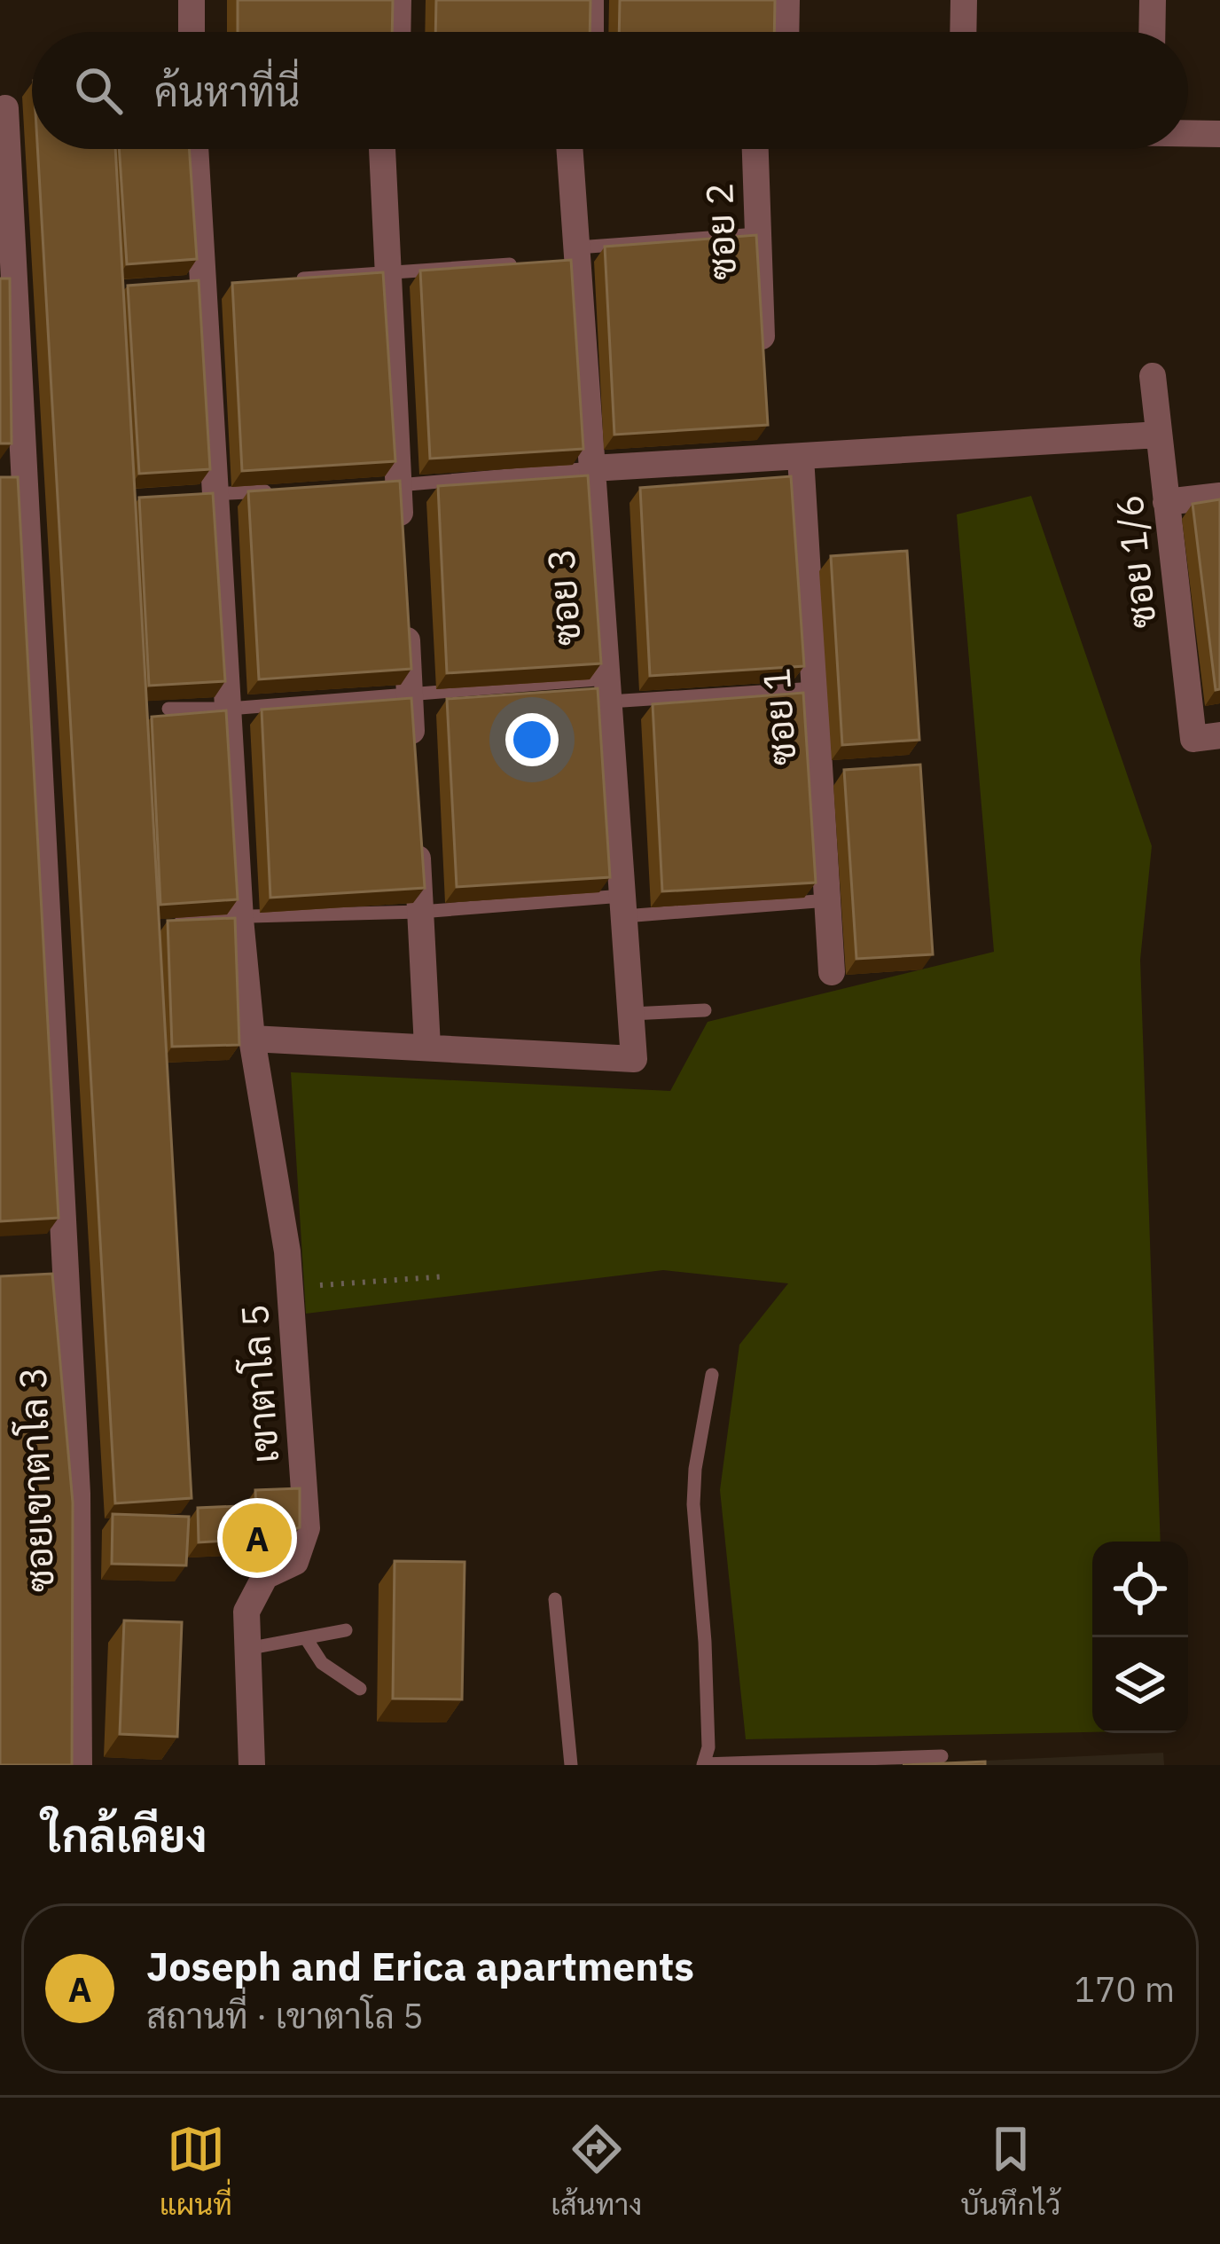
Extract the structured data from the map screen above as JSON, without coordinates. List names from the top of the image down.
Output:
{
  "streets": {
    "street": [
      "ซอย 2",
      "ซอย 1/6",
      "ซอย 3",
      "ซอย 1",
      "เขาตาโล 5",
      "ซอยเขาตาโล 3"
    ]
  },
  "page": {
    "search": "ค้นหาที่นี่",
    "pins": "A",
    "heading": "ใกล้เคียง",
    "list": [
      {
        "mark": "A",
        "name": "Joseph and Erica apartments",
        "note": "สถานที่ · เขาตาโล 5",
        "value": "170 m"
      }
    ],
    "nav": ["แผนที่", "เส้นทาง", "บันทึกไว้"]
  }
}
